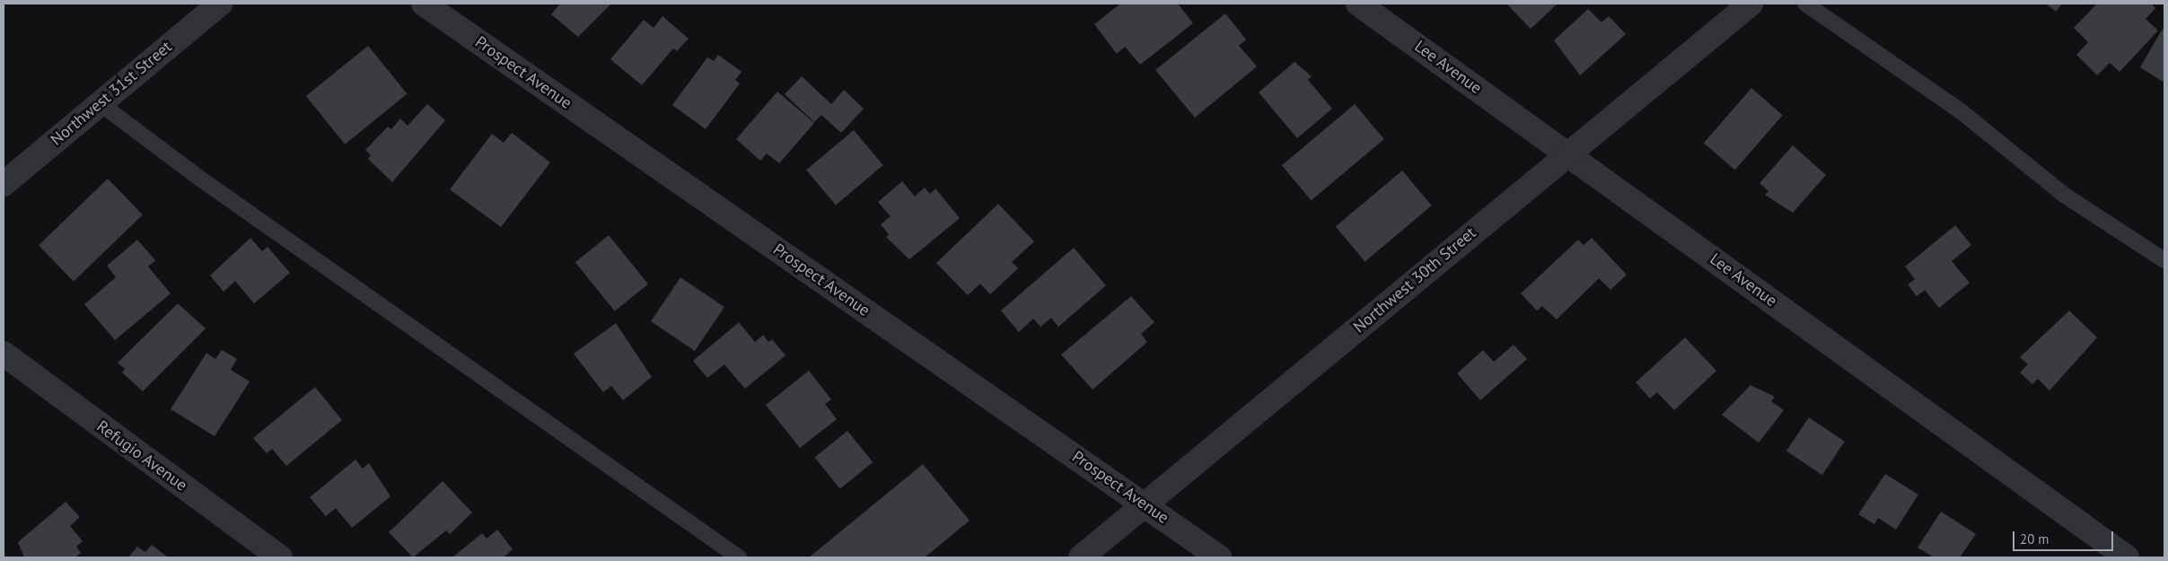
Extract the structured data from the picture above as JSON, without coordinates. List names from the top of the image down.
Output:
{
  "streets": {
    "street": [
      "Lee Avenue",
      "Prospect Avenue",
      "Northwest 31st Street",
      "Northwest 30th Street",
      "Refugio Avenue"
    ]
  },
  "crossings": [
    ["Lee Avenue", "Northwest 30th Street"],
    ["Prospect Avenue", "Northwest 30th Street"]
  ],
  "scale_bar": "20 m"
}
